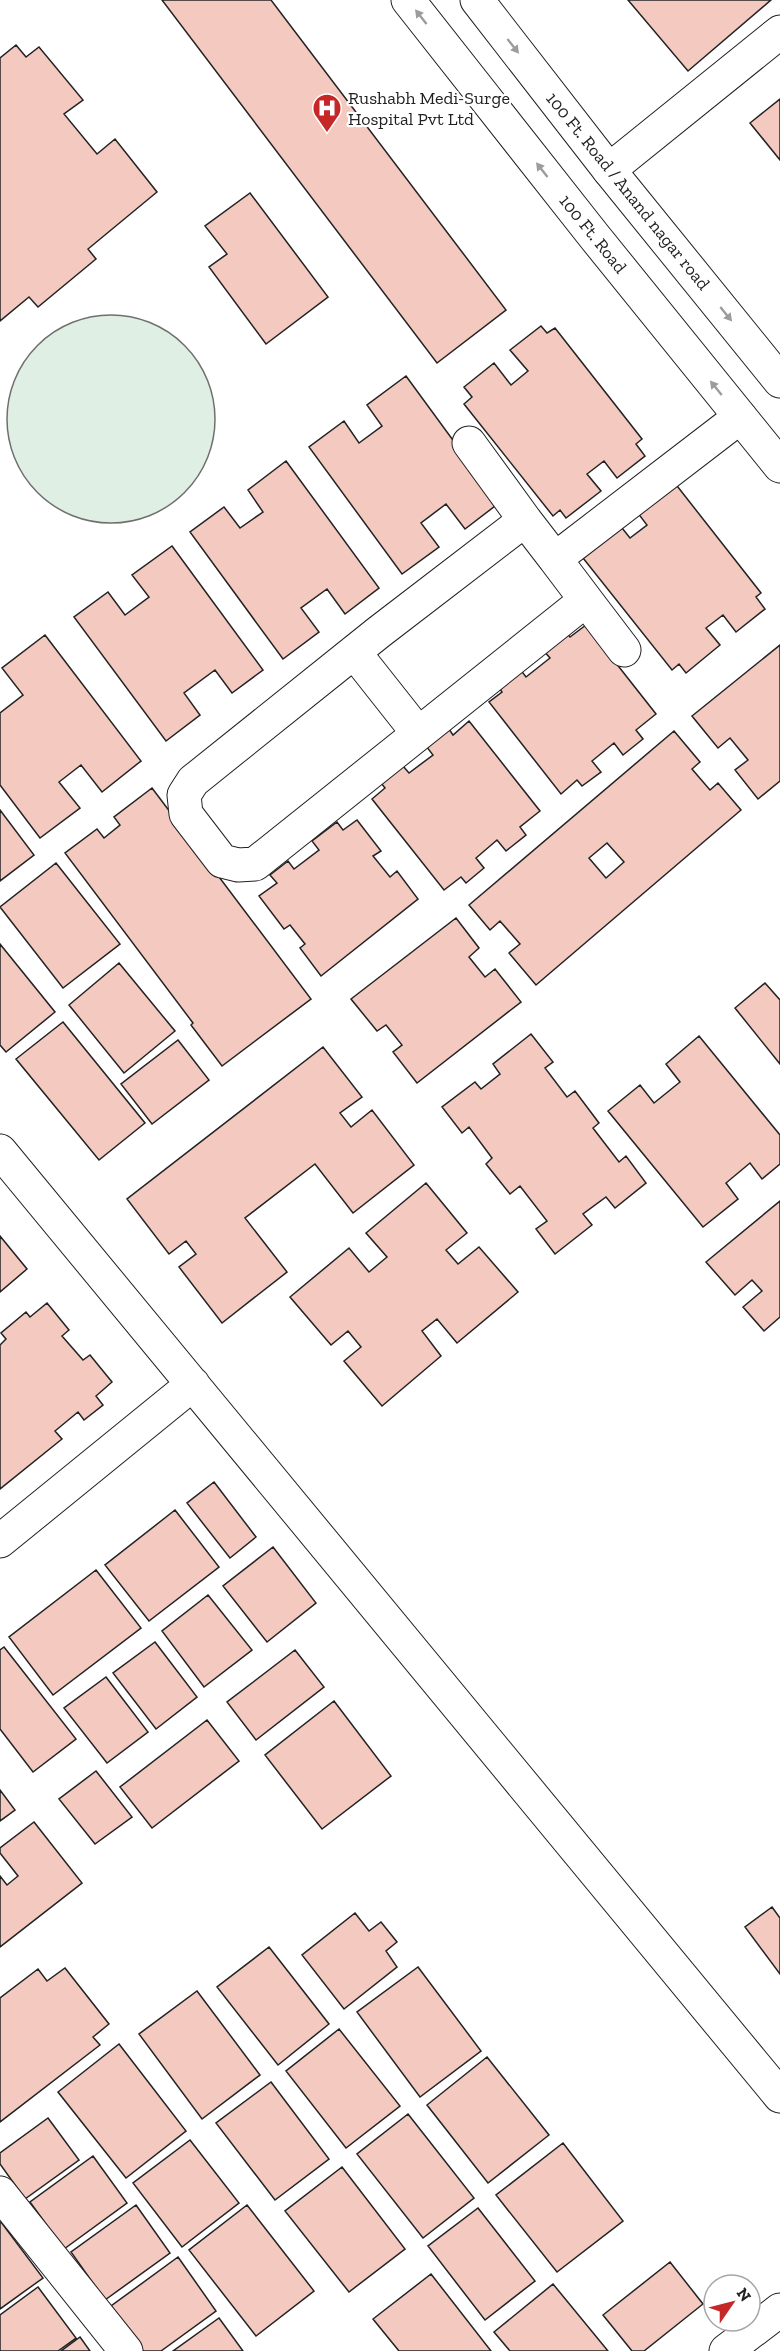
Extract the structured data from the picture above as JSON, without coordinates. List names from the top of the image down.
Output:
{
  "streets": {
    "street": ["100 Ft. Road / Anand nagar road", "100 Ft. Road"]
  },
  "one_way": ["100 Ft. Road"],
  "places": {
    "hospital": ["Rushabh Medi-Surge Hospital Pvt Ltd"]
  },
  "north": "top right"
}
